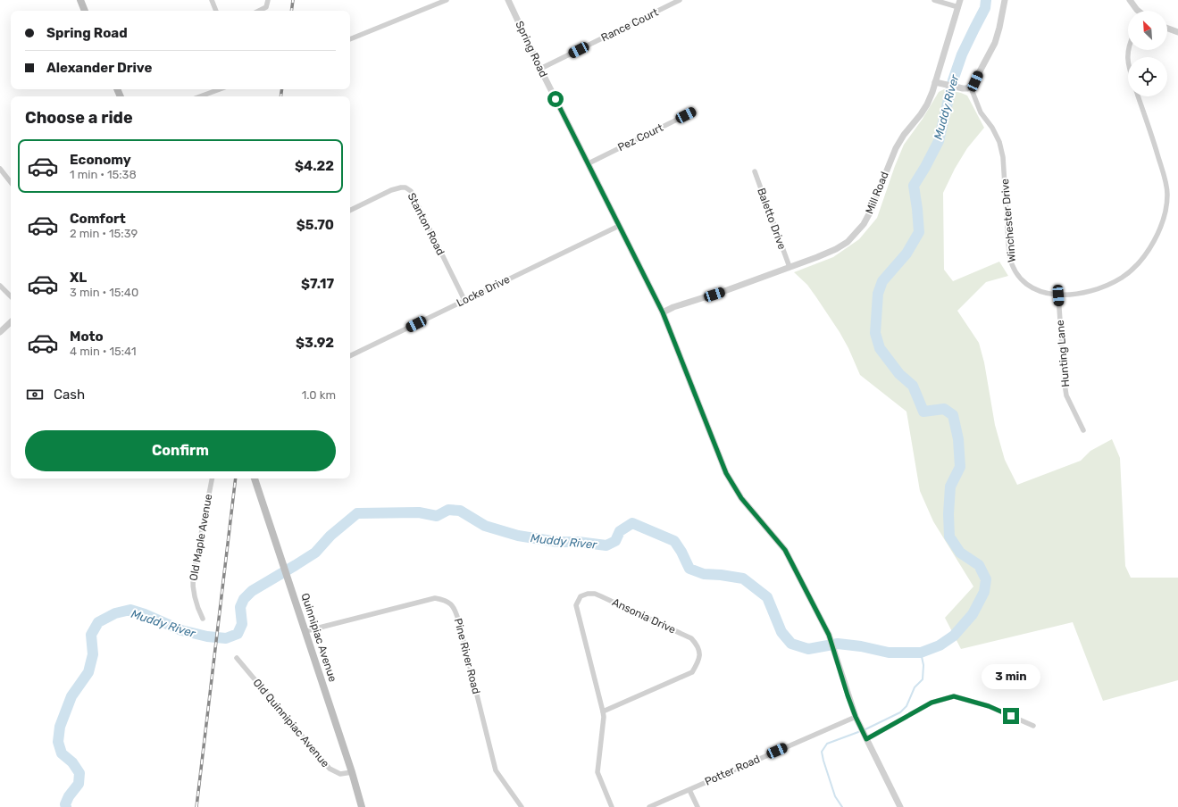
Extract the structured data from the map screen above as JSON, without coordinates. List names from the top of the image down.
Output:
{
  "streets": {
    "main road": ["Quinnipiac Avenue"],
    "street": [
      "Rance Court",
      "Spring Road",
      "Pez Court",
      "Mill Road",
      "Baletto Drive",
      "Winchester Drive",
      "Stanton Road",
      "Locke Drive",
      "Hunting Lane",
      "Old Maple Avenue",
      "Ansonia Drive",
      "Pine River Road",
      "Old Quinnipiac Avenue",
      "Potter Road"
    ]
  },
  "crossings": [
    ["Rance Court", "Spring Road"],
    ["Spring Road", "Pez Court"],
    ["Spring Road", "Mill Road"],
    ["Spring Road", "Locke Drive"],
    ["Spring Road", "Potter Road"],
    ["Mill Road", "Baletto Drive"],
    ["Winchester Drive", "Hunting Lane"],
    ["Stanton Road", "Locke Drive"],
    ["Quinnipiac Avenue", "Pine River Road"],
    ["Quinnipiac Avenue", "Old Quinnipiac Avenue"]
  ],
  "water": ["Muddy River"],
  "north": "top left",
  "page": {
    "banner": ["Spring Road", "Alexander Drive"],
    "heading": "Choose a ride",
    "list": [
      {
        "name": "Economy",
        "note": "1 min · 15:38",
        "value": "$4.22"
      },
      {
        "name": "Comfort",
        "note": "2 min · 15:39",
        "value": "$5.70"
      },
      {
        "name": "XL",
        "note": "3 min · 15:40",
        "value": "$7.17"
      },
      {
        "name": "Moto",
        "note": "4 min · 15:41",
        "value": "$3.92"
      }
    ],
    "pay": ["Cash", "1.0 km"],
    "buttons": "Confirm",
    "bubble": "3 min"
  }
}
